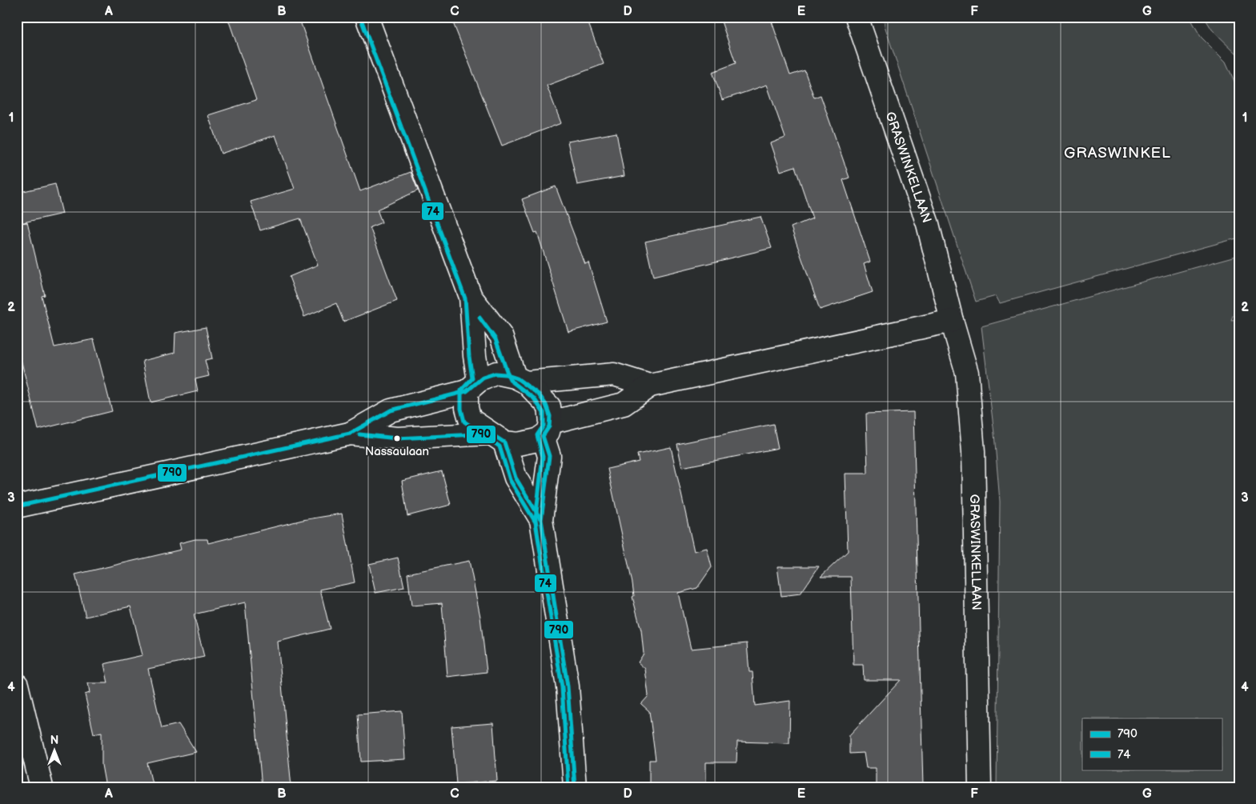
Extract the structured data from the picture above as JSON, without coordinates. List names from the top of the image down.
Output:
{
  "streets": {
    "street": ["GRASWINKELLAAN"]
  },
  "districts": ["GRASWINKEL"],
  "places": ["Nassaulaan"],
  "lines": ["transit line 74", "transit line 790"],
  "legend": ["790", "74"],
  "north": "top",
  "grid": {
    "columns": [
      "A",
      "B",
      "C",
      "D",
      "E",
      "F",
      "G"
    ],
    "rows": [
      "1",
      "2",
      "3",
      "4"
    ]
  }
}
